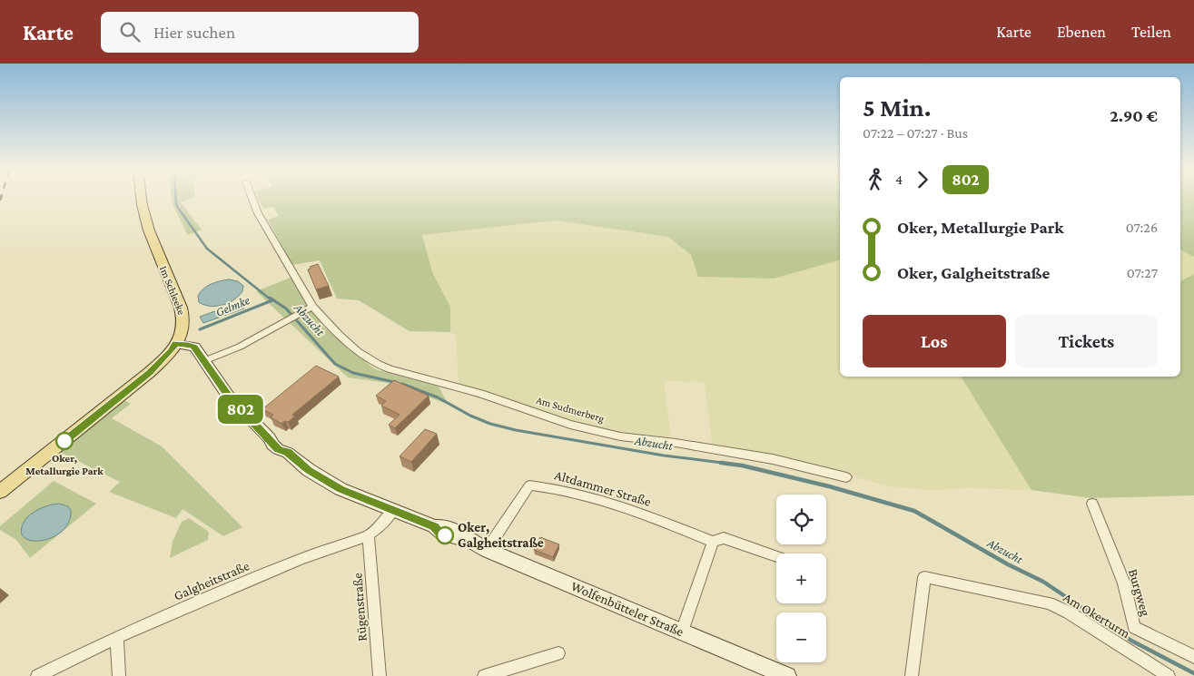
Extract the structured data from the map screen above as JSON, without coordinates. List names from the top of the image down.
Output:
{
  "streets": {
    "main road": ["Im Schleeke", "Wolfenbütteler Straße"],
    "street": [
      "Am Sudmerberg",
      "Altdammer Straße",
      "Galgheitstraße",
      "Burgweg",
      "Rügenstraße",
      "Am Okerturm"
    ]
  },
  "crossings": [
    ["Im Schleeke", "Wolfenbütteler Straße"],
    ["Altdammer Straße", "Wolfenbütteler Straße"],
    ["Galgheitstraße", "Rügenstraße"],
    ["Galgheitstraße", "Wolfenbütteler Straße"]
  ],
  "water": ["Gelmke", "Abzucht"],
  "places": ["Oker, Metallurgie Park", "Oker, Galgheitstraße"],
  "lines": ["bus line 802"],
  "page": {
    "header": "Karte",
    "search": "Hier suchen",
    "nav": ["Karte", "Ebenen", "Teilen"],
    "on_map": "802",
    "heading": ["5 Min.", "07:22 – 07:27 · Bus", "2.90 €"],
    "legs": ["4", "802"],
    "list": [
      {
        "name": "Oker, Metallurgie Park",
        "value": "07:26"
      },
      {
        "name": "Oker, Galgheitstraße",
        "value": "07:27"
      }
    ],
    "buttons": ["Los", "Tickets"],
    "map_buttons": ["+", "−"]
  }
}
